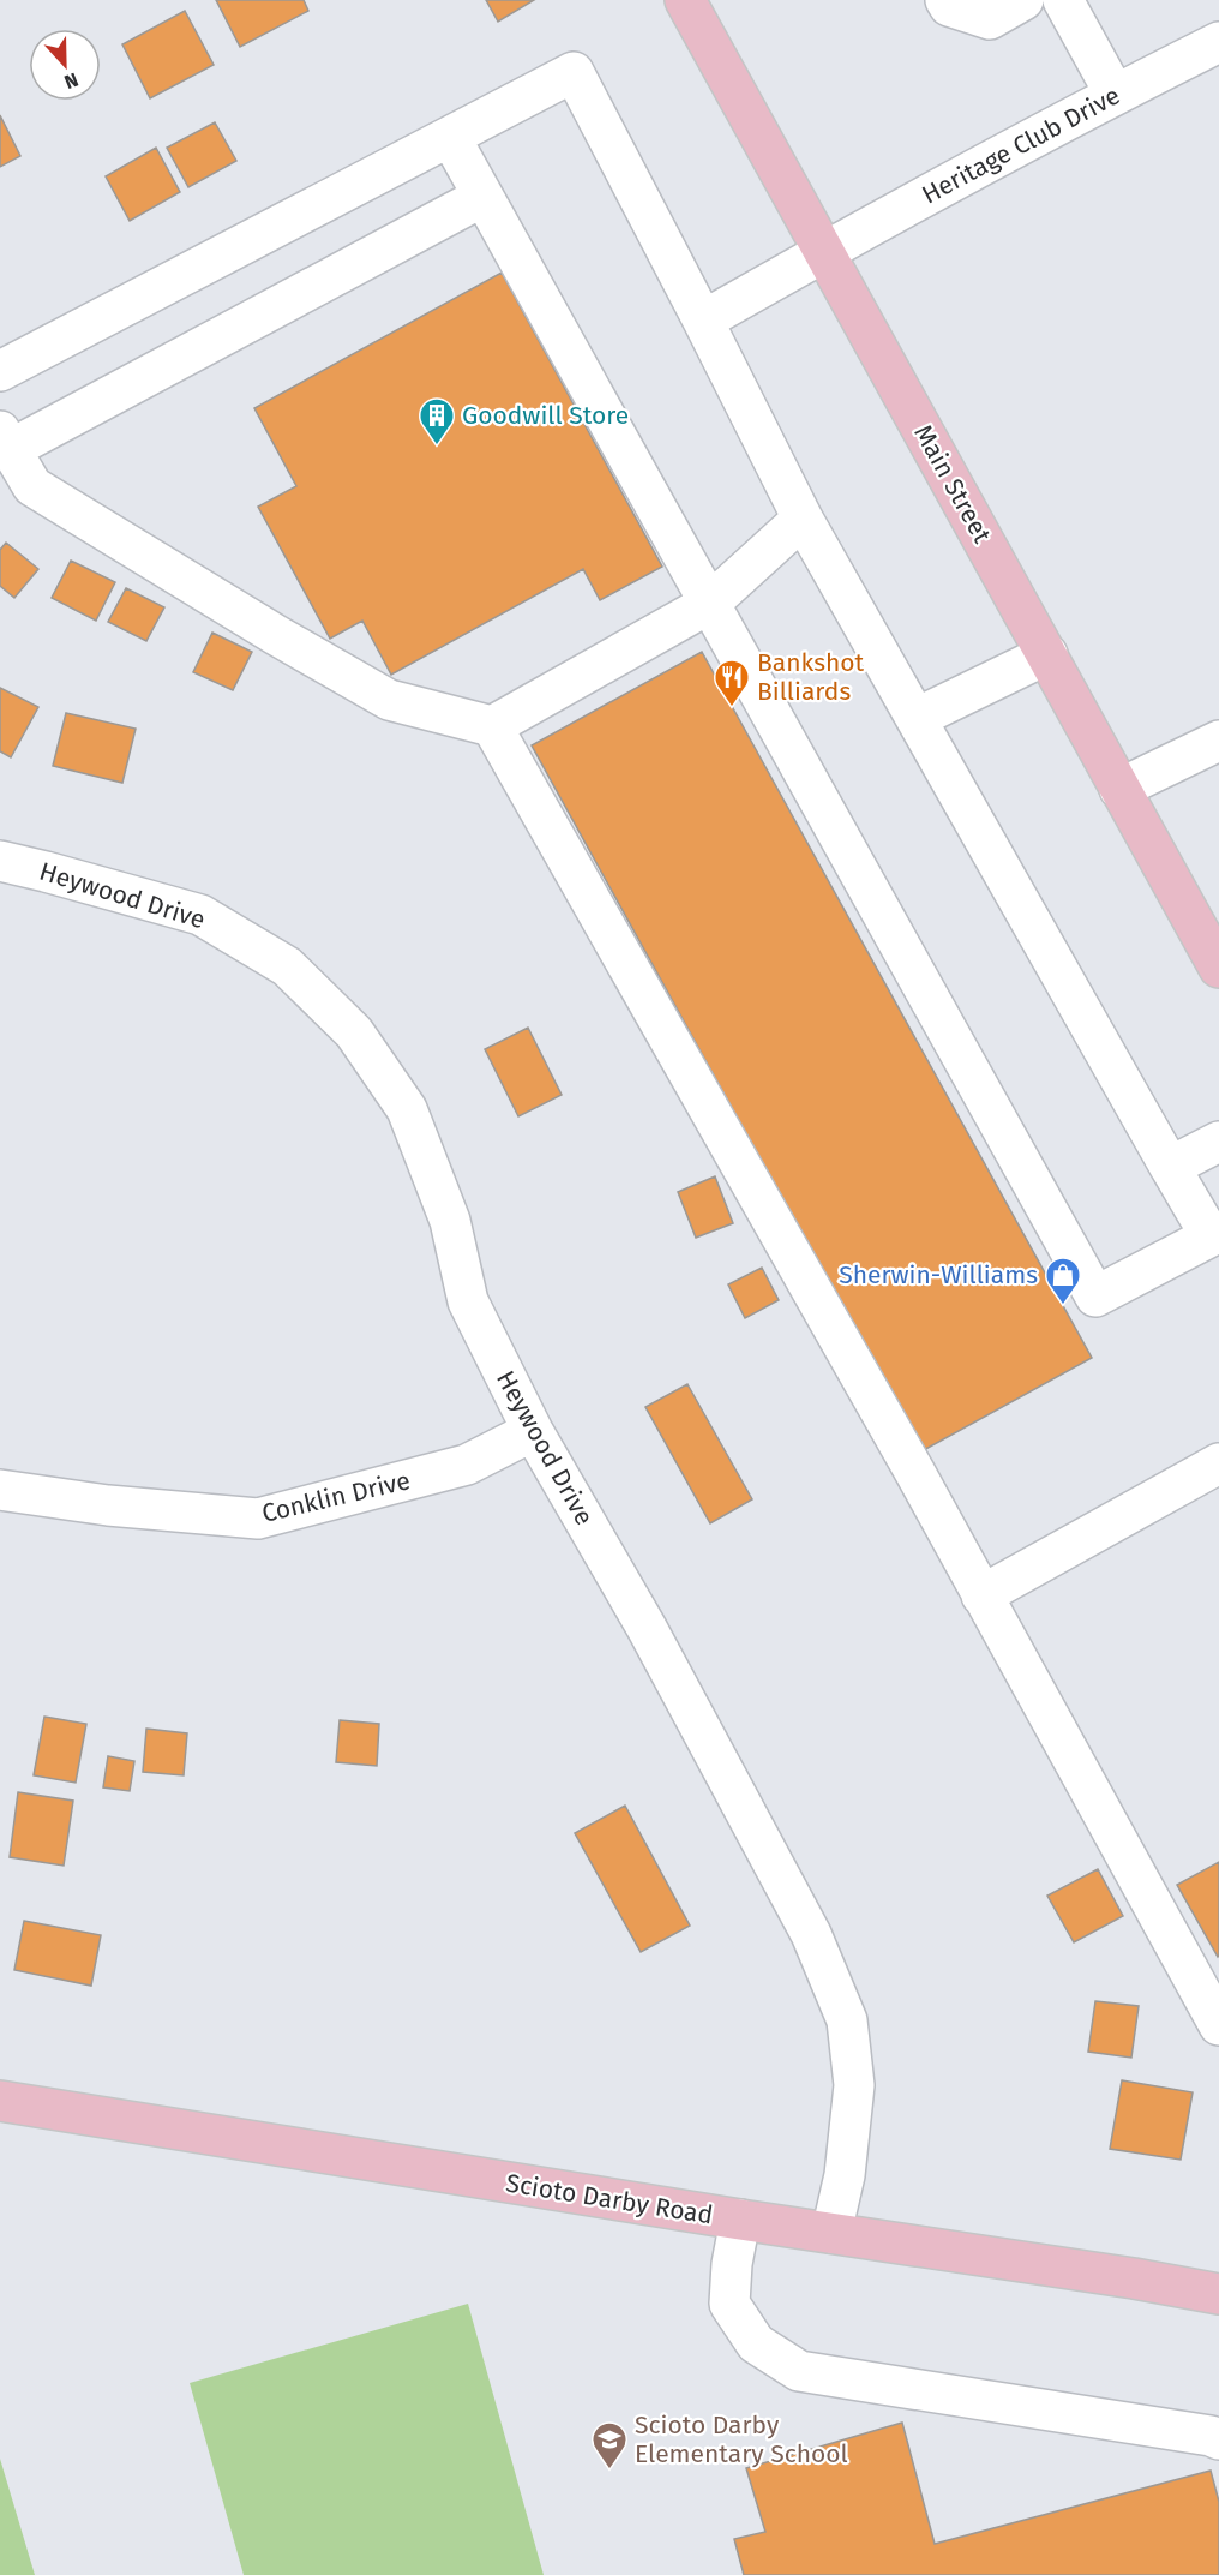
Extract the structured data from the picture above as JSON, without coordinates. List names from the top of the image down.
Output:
{
  "streets": {
    "main road": ["Main Street", "Scioto Darby Road"],
    "street": ["Heritage Club Drive", "Heywood Drive", "Conklin Drive"]
  },
  "crossings": [
    ["Heritage Club Drive", "Main Street"],
    ["Heywood Drive", "Conklin Drive"],
    ["Heywood Drive", "Scioto Darby Road"]
  ],
  "places": {
    "building": ["Goodwill Store"],
    "restaurant": ["Bankshot Billiards"],
    "shop": ["Sherwin-Williams"],
    "school or university": ["Scioto Darby Elementary School"]
  },
  "north": "bottom"
}
